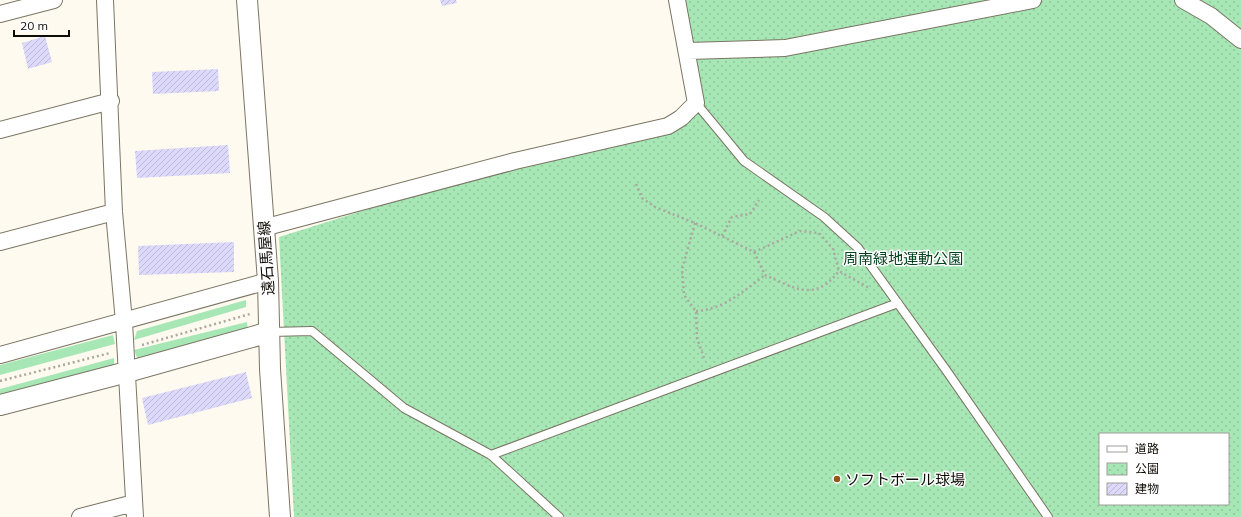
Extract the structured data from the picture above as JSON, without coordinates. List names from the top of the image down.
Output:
{
  "streets": {
    "street": ["遠石馬屋線"]
  },
  "parks": ["周南緑地運動公園"],
  "places": ["ソフトボール球場"],
  "legend": ["道路", "公園", "建物"],
  "scale_bar": "20 m"
}
